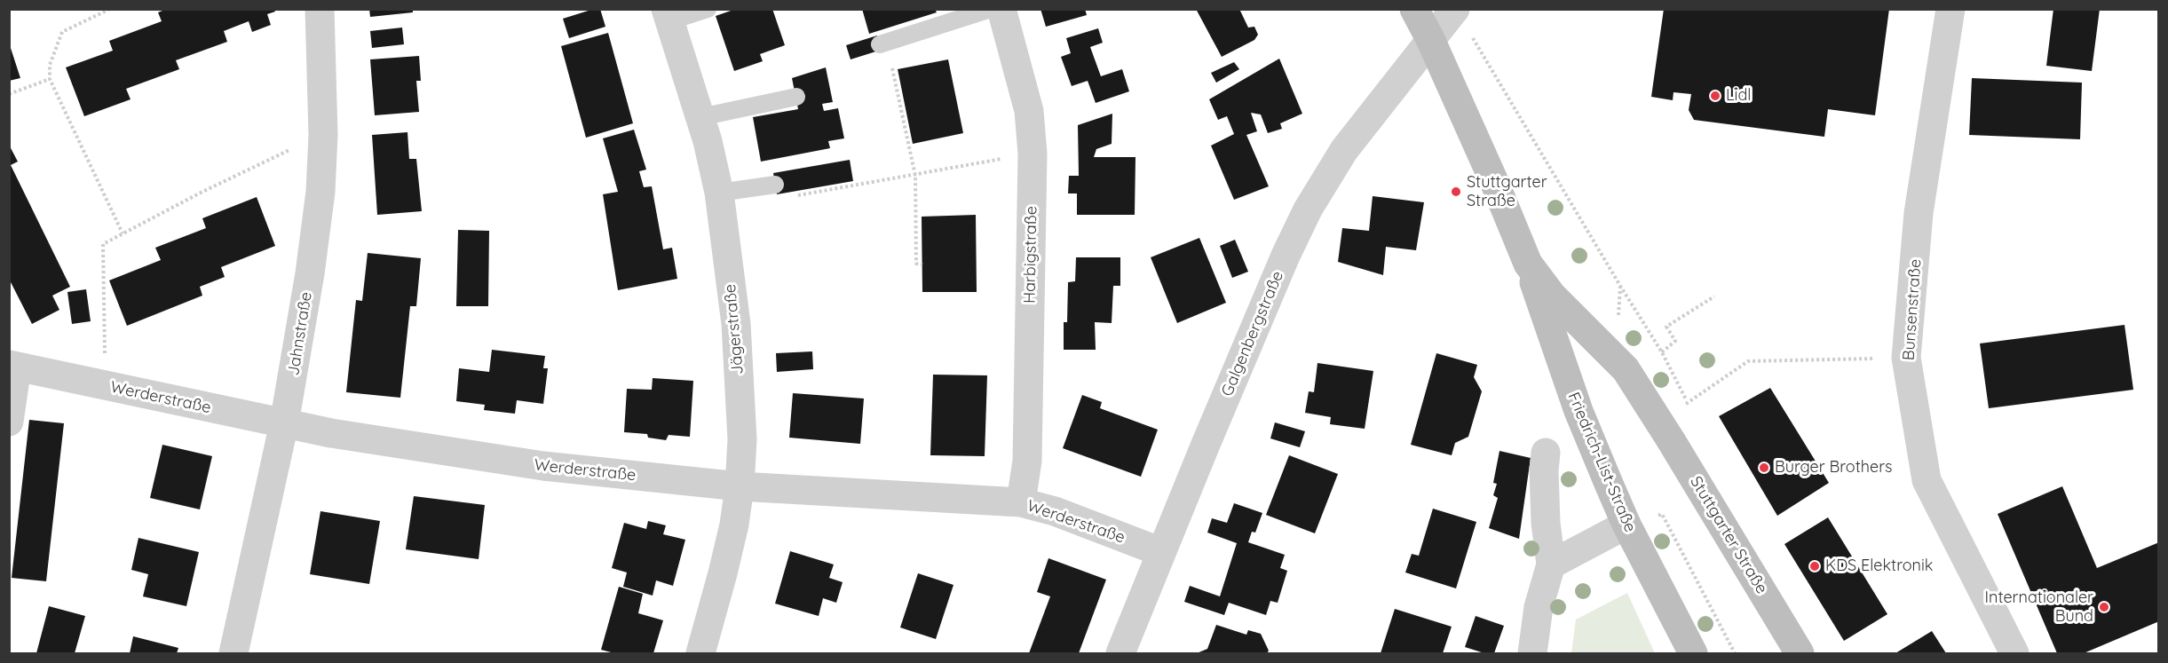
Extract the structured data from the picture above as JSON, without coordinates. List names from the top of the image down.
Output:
{
  "streets": {
    "main road": ["Friedrich-List-Straße", "Stuttgarter Straße"],
    "street": [
      "Harbigstraße",
      "Bunsenstraße",
      "Jägerstraße",
      "Jahnstraße",
      "Galgenbergstraße",
      "Werderstraße"
    ]
  },
  "crossings": [
    ["Harbigstraße", "Werderstraße"],
    ["Jägerstraße", "Werderstraße"],
    ["Jahnstraße", "Werderstraße"],
    ["Galgenbergstraße", "Werderstraße"],
    ["Galgenbergstraße", "Stuttgarter Straße"],
    ["Friedrich-List-Straße", "Stuttgarter Straße"]
  ],
  "places": [
    "Lidl",
    "Stuttgarter Straße",
    "Burger Brothers",
    "KDS Elektronik",
    "Internationaler Bund"
  ]
}
